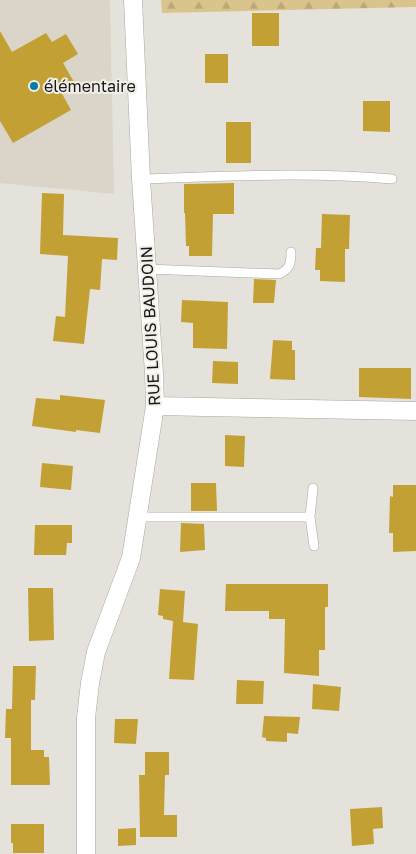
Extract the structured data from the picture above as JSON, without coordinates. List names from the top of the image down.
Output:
{
  "streets": {
    "street": ["RUE LOUIS BAUDOIN"]
  },
  "places": ["élémentaire"]
}
